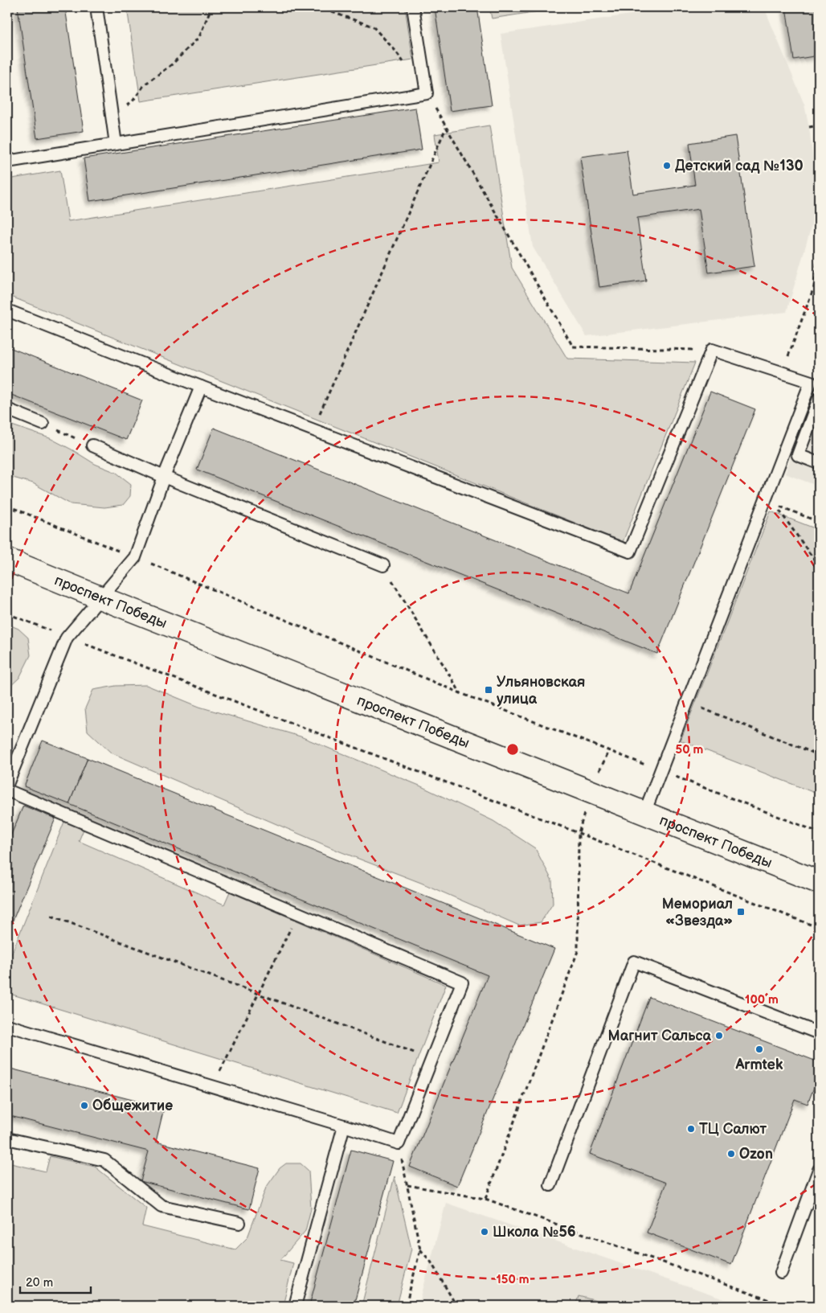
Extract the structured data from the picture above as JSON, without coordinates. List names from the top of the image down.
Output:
{
  "streets": {
    "main road": ["проспект Победы"]
  },
  "places": {
    "other": [
      "Детский сад №130",
      "Магнит Сальса",
      "Armtek",
      "Общежитие",
      "ТЦ Салют",
      "Ozon",
      "Школа №56"
    ],
    "transit": ["Ульяновская улица", "Мемориал «Звезда»"]
  },
  "scale_bar": "20 m",
  "rings": ["50 m", "100 m", "150 m"]
}
